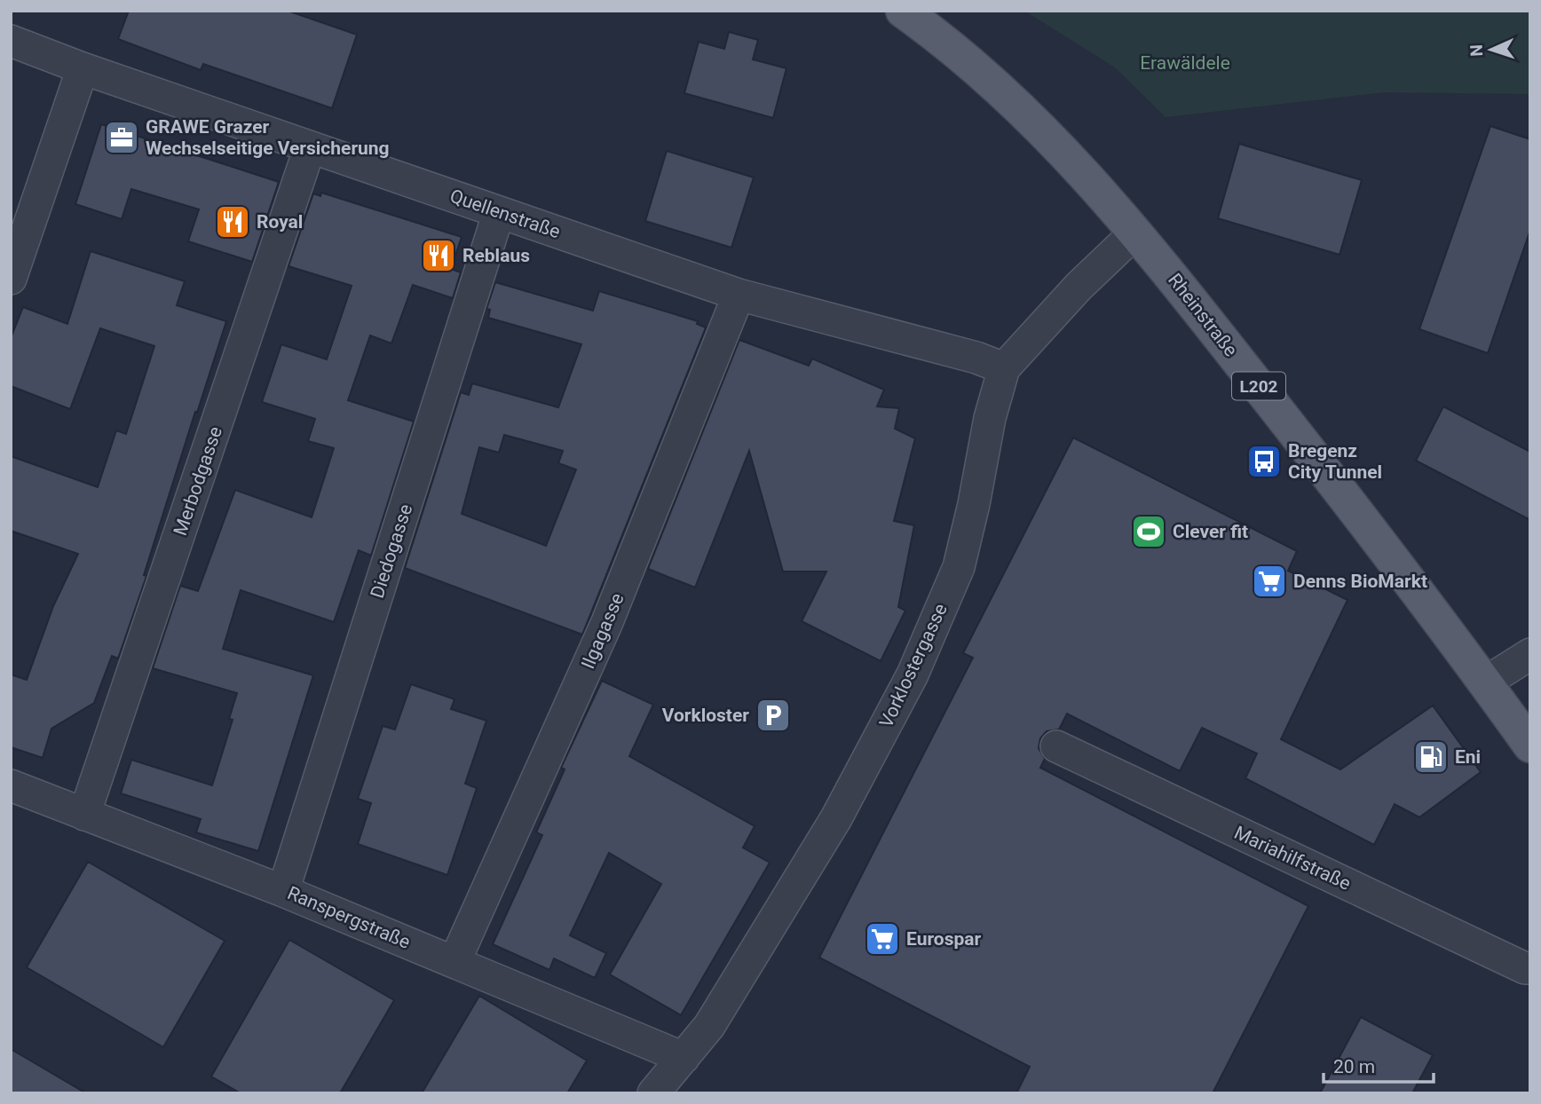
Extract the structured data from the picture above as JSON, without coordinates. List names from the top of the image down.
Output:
{
  "streets": {
    "main road": ["Rheinstraße", "L202"],
    "street": [
      "Quellenstraße",
      "Merbodgasse",
      "Diedogasse",
      "Ilgagasse",
      "Vorklostergasse",
      "Mariahilfstraße",
      "Ranspergstraße"
    ]
  },
  "crossings": [
    ["Quellenstraße", "Merbodgasse"],
    ["Quellenstraße", "Diedogasse"],
    ["Quellenstraße", "Ilgagasse"],
    ["Quellenstraße", "Vorklostergasse"],
    ["Rheinstraße", "Vorklostergasse"],
    ["Merbodgasse", "Ranspergstraße"],
    ["Diedogasse", "Ranspergstraße"],
    ["Ilgagasse", "Ranspergstraße"],
    ["Vorklostergasse", "Ranspergstraße"]
  ],
  "parks": ["Erawäldele"],
  "places": {
    "office": ["GRAWE Grazer Wechselseitige Versicherung"],
    "restaurant": ["Royal", "Reblaus"],
    "bus stop": ["Bregenz City Tunnel"],
    "sports": ["Clever fit"],
    "supermarket": ["Denns BioMarkt", "Eurospar"],
    "parking": ["Vorkloster"],
    "fuel station": ["Eni"]
  },
  "scale_bar": "20 m",
  "north": "left"
}
